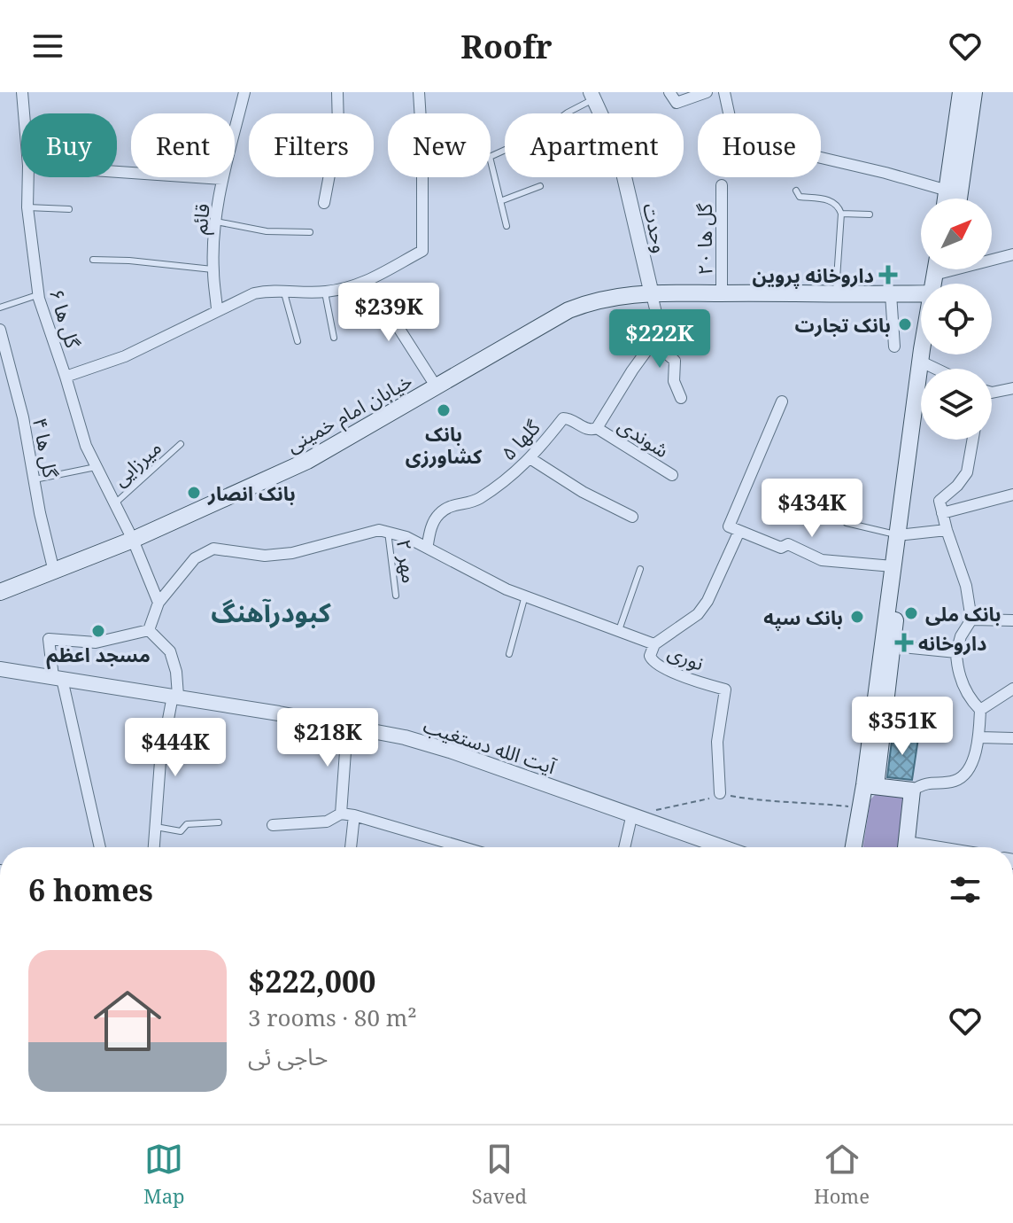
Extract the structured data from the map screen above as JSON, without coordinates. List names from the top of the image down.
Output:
{
  "streets": {
    "main road": ["خیابان امام خمینی"],
    "street": [
      "قائم",
      "وحدت",
      "گل ها ۲۰",
      "گل ها ۶",
      "شوندی",
      "گلها ۵",
      "گل ها ۴",
      "نوری",
      "آیت الله دستغیب"
    ],
    "lane": ["میرزایی", "مهر ۲"]
  },
  "crossings": [
    ["وحدت", "خیابان امام خمینی"],
    ["گل ها ۲۰", "خیابان امام خمینی"],
    ["گل ها ۶", "خیابان امام خمینی"],
    ["گل ها ۶", "میرزایی"],
    ["خیابان امام خمینی", "گل ها ۴"],
    ["شوندی", "گلها ۵"]
  ],
  "districts": ["کبودرآهنگ"],
  "places": {
    "health": ["داروخانه پروین", "داروخانه"],
    "other": [
      "بانک تجارت",
      "بانک کشاورزی",
      "بانک انصار",
      "بانک ملی",
      "بانک سپه",
      "مسجد اعظم"
    ]
  },
  "north": "top right",
  "page": {
    "header": "Roofr",
    "chip": [
      "Buy",
      "Rent",
      "Filters",
      "New",
      "Apartment",
      "House"
    ],
    "price": [
      "$239K",
      "$222K",
      "$434K",
      "$351K",
      "$218K",
      "$444K"
    ],
    "heading": "6 homes",
    "list": [
      {
        "name": "$222,000",
        "note": "3 rooms · 80 m² · حاجی ئی"
      }
    ],
    "tabs": ["Map", "Saved", "Home"]
  }
}
